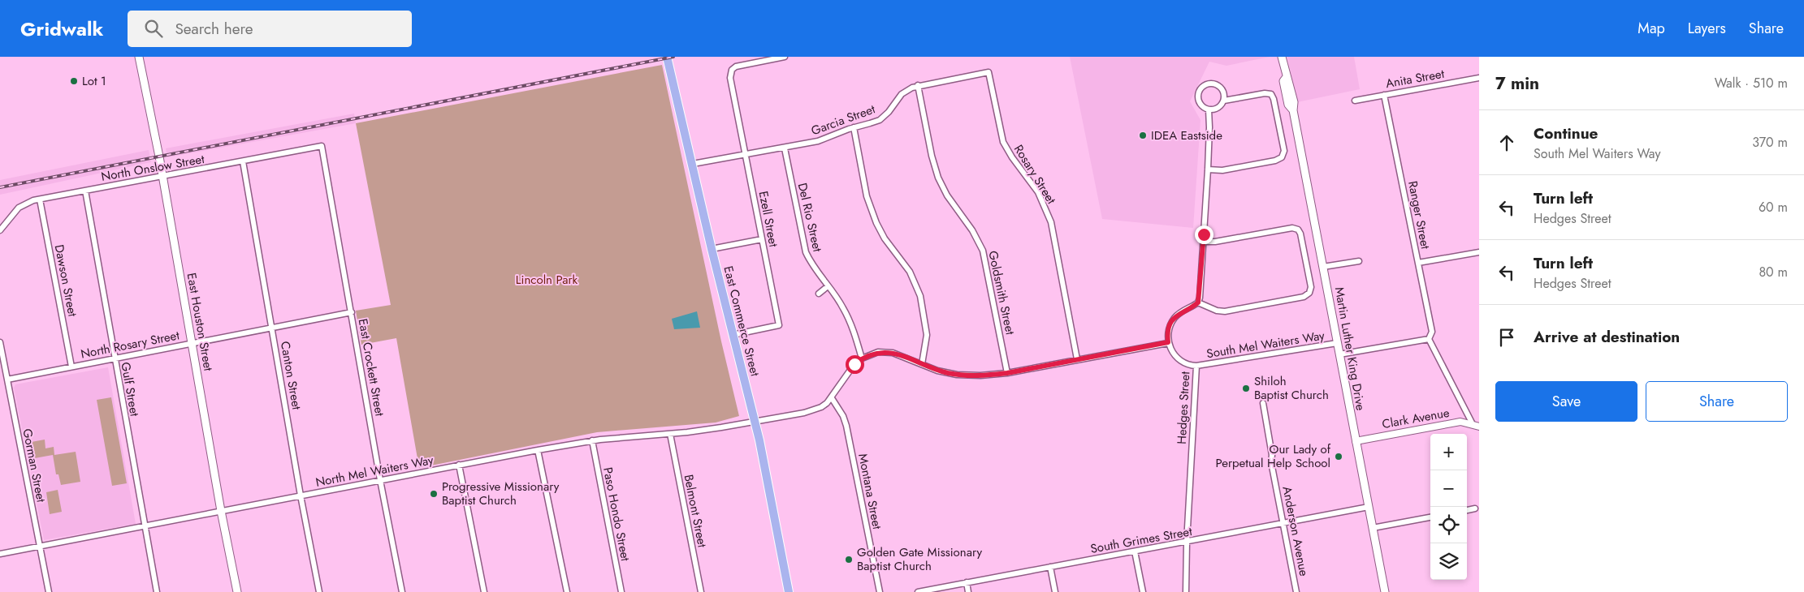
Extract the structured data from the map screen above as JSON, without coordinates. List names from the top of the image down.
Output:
{
  "streets": {
    "main road": ["East Commerce Street", "East Houston Street", "Martin Luther King Drive"],
    "street": [
      "Anita Street",
      "Garcia Street",
      "North Onslow Street",
      "Rosary Street",
      "Ranger Street",
      "Del Rio Street",
      "Ezell Street",
      "Dawson Street",
      "Goldsmith Street",
      "North Rosary Street",
      "South Mel Waiters Way",
      "East Crockett Street",
      "Canton Street",
      "Gulf Street",
      "Hedges Street",
      "Clark Avenue",
      "Gorman Street",
      "North Mel Waiters Way",
      "Montana Street",
      "Belmont Street",
      "Paso Hondo Street",
      "Anderson Avenue",
      "South Grimes Street"
    ]
  },
  "crossings": [
    ["Anita Street", "Ranger Street"],
    ["Garcia Street", "Rosary Street"],
    ["Garcia Street", "Del Rio Street"],
    ["Garcia Street", "Ezell Street"],
    ["Garcia Street", "Goldsmith Street"],
    ["Garcia Street", "East Commerce Street"],
    ["North Onslow Street", "Dawson Street"],
    ["North Onslow Street", "East Houston Street"],
    ["North Onslow Street", "East Crockett Street"],
    ["North Onslow Street", "Canton Street"],
    ["North Onslow Street", "Gulf Street"],
    ["Ezell Street", "East Commerce Street"],
    ["Dawson Street", "North Rosary Street"],
    ["East Commerce Street", "North Mel Waiters Way"],
    ["East Houston Street", "North Rosary Street"],
    ["East Houston Street", "North Mel Waiters Way"],
    ["North Rosary Street", "East Crockett Street"],
    ["North Rosary Street", "Canton Street"],
    ["North Rosary Street", "Gulf Street"],
    ["North Rosary Street", "Gorman Street"],
    ["South Mel Waiters Way", "Martin Luther King Drive"],
    ["South Mel Waiters Way", "Hedges Street"],
    ["Martin Luther King Drive", "Clark Avenue"],
    ["Martin Luther King Drive", "South Grimes Street"],
    ["East Crockett Street", "North Mel Waiters Way"],
    ["Canton Street", "North Mel Waiters Way"],
    ["Gulf Street", "North Mel Waiters Way"],
    ["Hedges Street", "South Grimes Street"],
    ["Gorman Street", "North Mel Waiters Way"],
    ["North Mel Waiters Way", "Belmont Street"],
    ["North Mel Waiters Way", "Paso Hondo Street"],
    ["Anderson Avenue", "South Grimes Street"]
  ],
  "parks": ["Lincoln Park"],
  "places": [
    "Lot 1",
    "IDEA Eastside",
    "Shiloh Baptist Church",
    "Our Lady of Perpetual Help School",
    "Progressive Missionary Baptist Church",
    "Golden Gate Missionary Baptist Church"
  ],
  "page": {
    "header": "Gridwalk",
    "search": "Search here",
    "nav": ["Map", "Layers", "Share"],
    "heading": ["7 min", "Walk · 510 m"],
    "list": [
      ["Continue", "South Mel Waiters Way", "370 m"],
      ["Turn left", "Hedges Street", "60 m"],
      ["Turn left", "Hedges Street", "80 m"],
      "Arrive at destination"
    ],
    "buttons": ["Save", "Share"],
    "map_buttons": ["+", "−"]
  }
}
